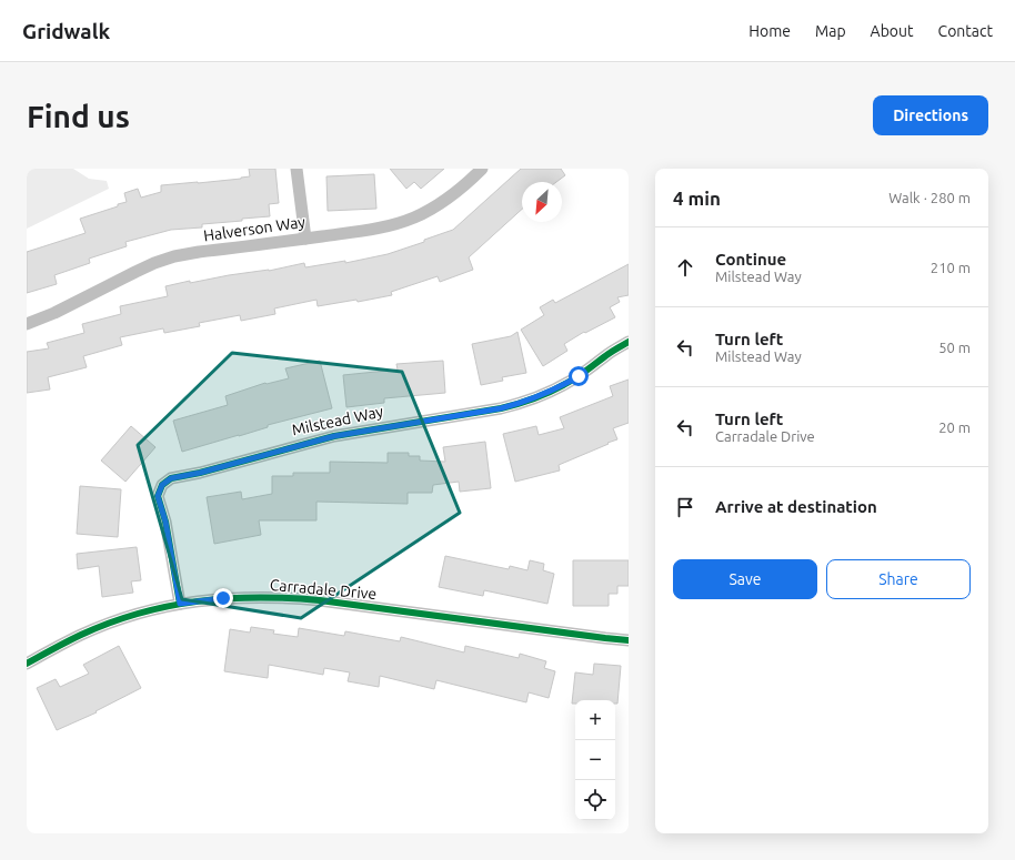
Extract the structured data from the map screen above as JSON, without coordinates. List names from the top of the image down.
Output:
{
  "streets": {
    "street": ["Halverson Way", "Milstead Way", "Carradale Drive"]
  },
  "crossings": [
    ["Milstead Way", "Carradale Drive"]
  ],
  "north": "bottom left",
  "page": {
    "header": "Gridwalk",
    "nav": [
      "Home",
      "Map",
      "About",
      "Contact"
    ],
    "buttons": [
      "Directions",
      ["Save", "Share"]
    ],
    "title": "Find us",
    "heading": ["4 min", "Walk · 280 m"],
    "list": [
      ["Continue", "Milstead Way", "210 m"],
      ["Turn left", "Milstead Way", "50 m"],
      ["Turn left", "Carradale Drive", "20 m"],
      "Arrive at destination"
    ],
    "map_buttons": ["+", "−"]
  }
}
